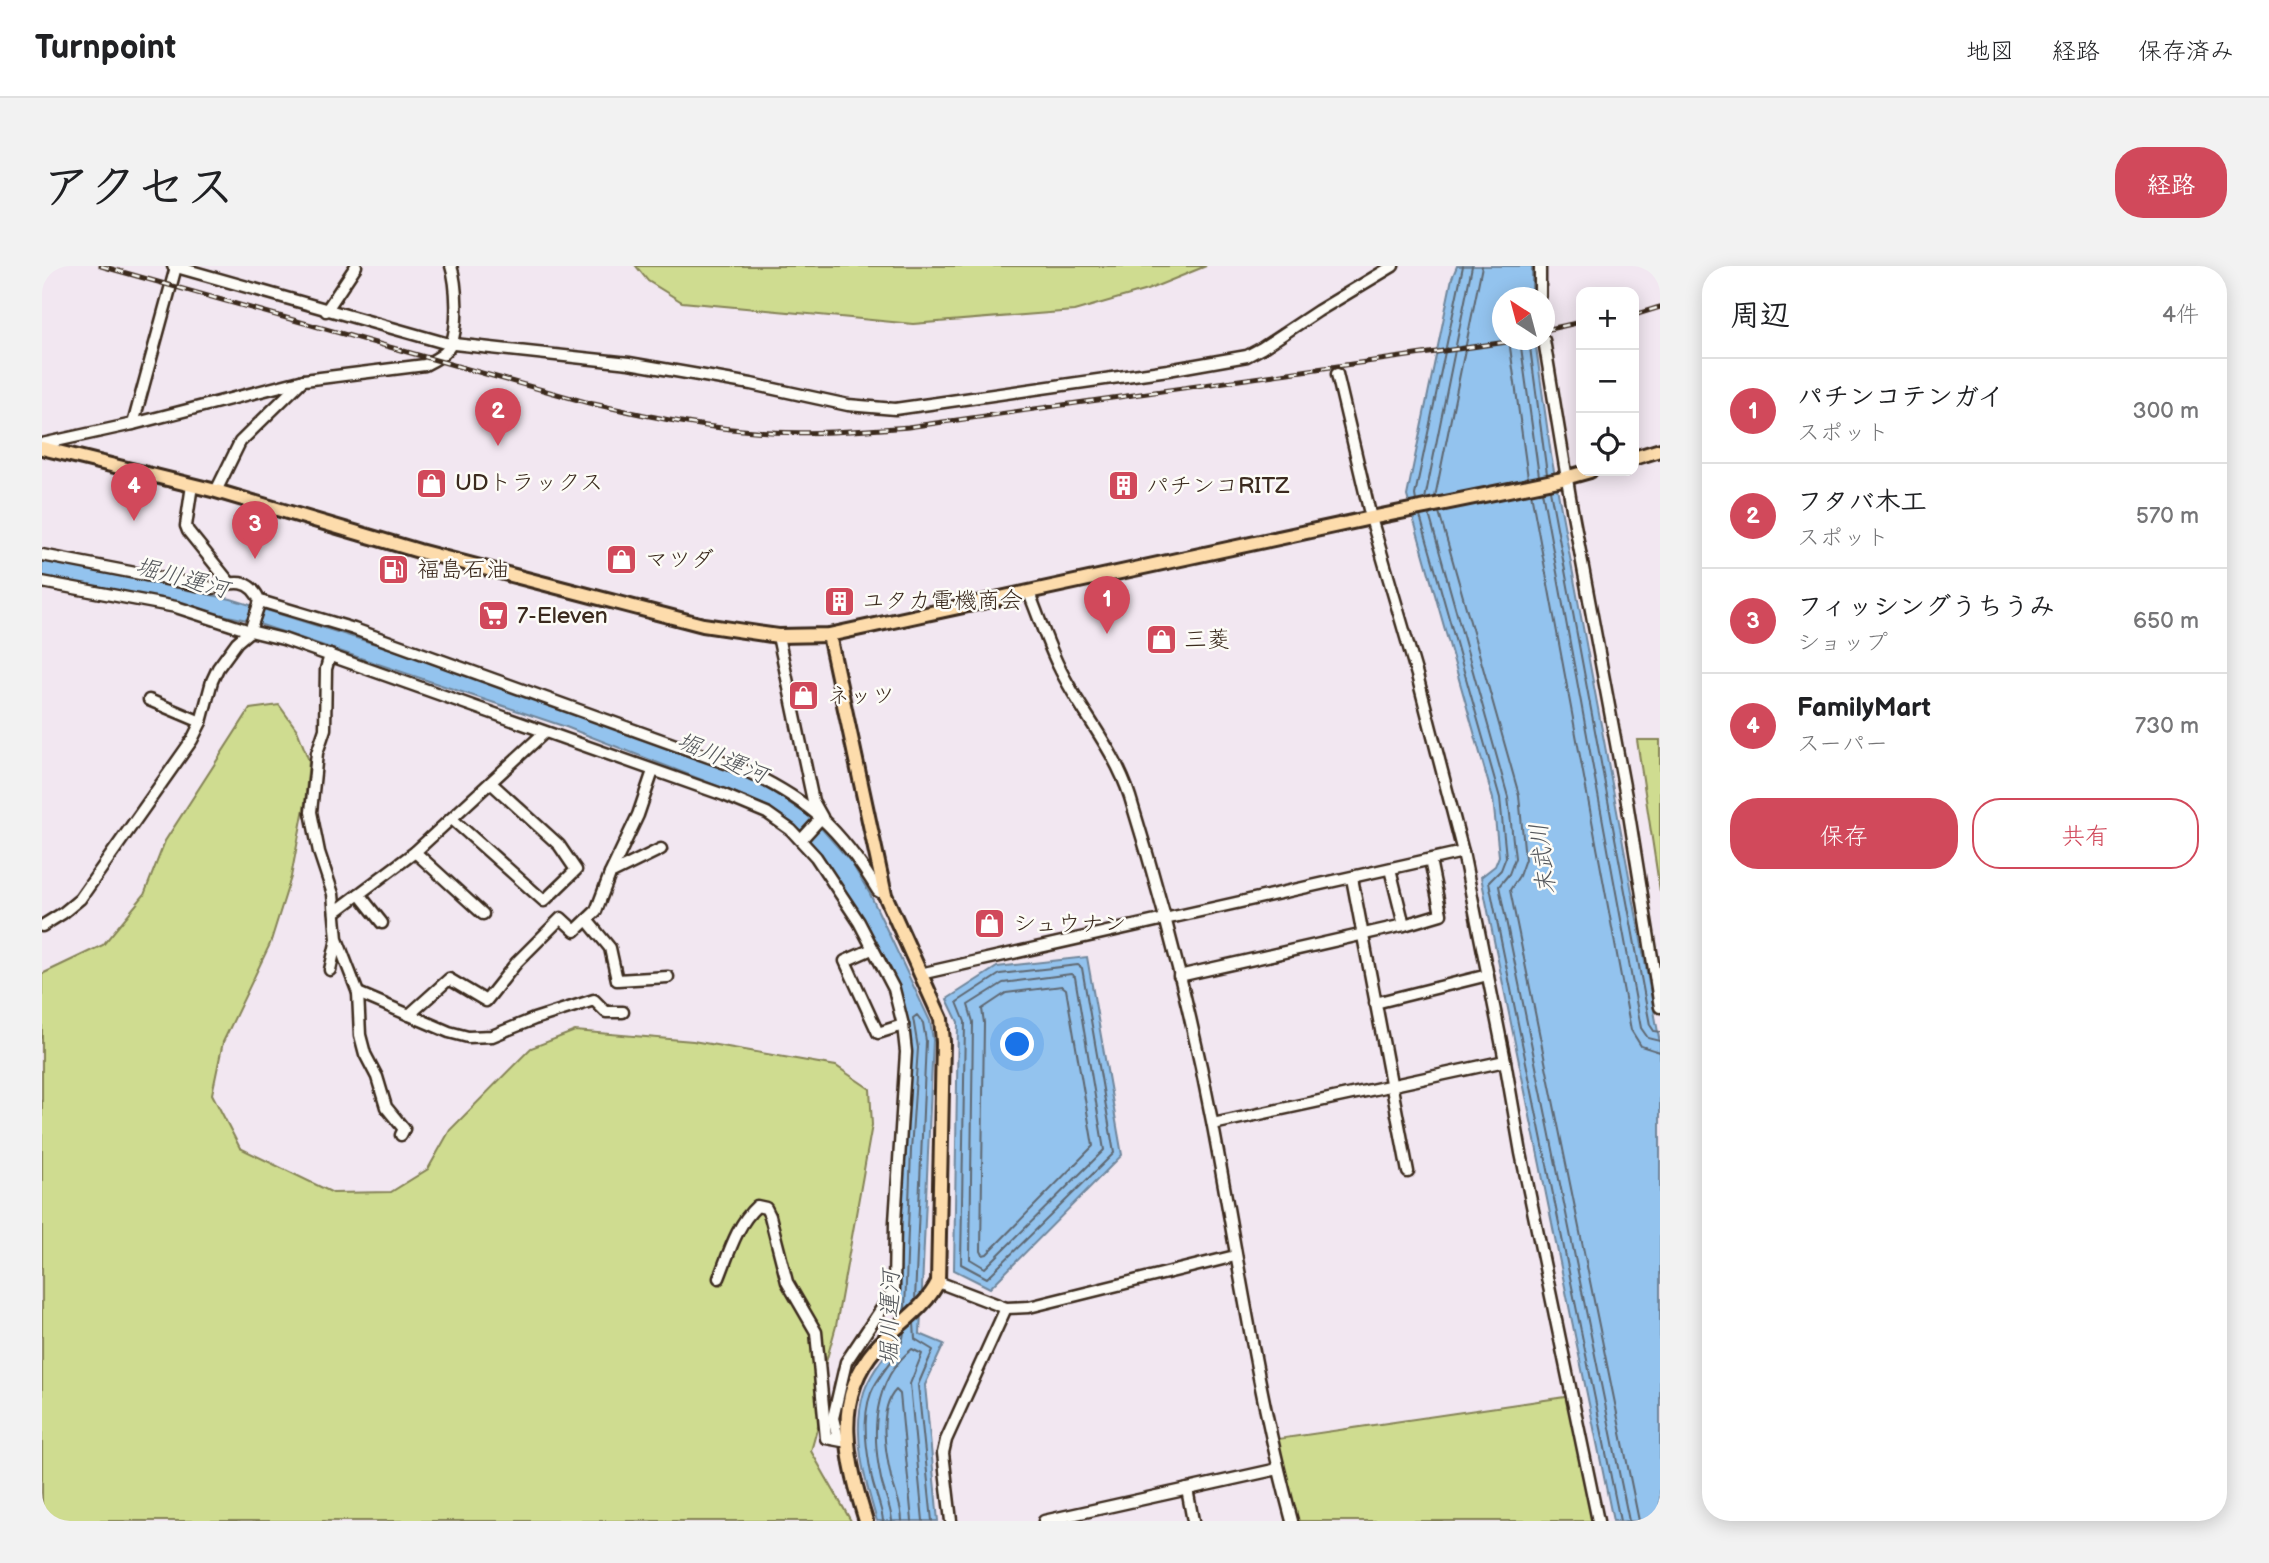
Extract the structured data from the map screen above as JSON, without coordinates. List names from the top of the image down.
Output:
{
  "water": ["堀川運河", "末武川"],
  "places": {
    "shop": [
      "UDトラックス",
      "マツダ",
      "三菱",
      "ネッツ",
      "シュウナン"
    ],
    "building": ["パチンコRITZ", "ユタカ電機商会"],
    "fuel station": ["福島石油"],
    "supermarket": ["7-Eleven"]
  },
  "north": "top left",
  "page": {
    "header": "Turnpoint",
    "nav": ["地図", "経路", "保存済み"],
    "title": "アクセス",
    "buttons": [
      "経路",
      ["保存", "共有"]
    ],
    "heading": ["周辺", "4件"],
    "map_buttons": ["+", "−"],
    "list": [
      {
        "mark": "1",
        "name": "パチンコテンガイ",
        "note": "スポット",
        "value": "300 m"
      },
      {
        "mark": "2",
        "name": "フタバ木工",
        "note": "スポット",
        "value": "570 m"
      },
      {
        "mark": "3",
        "name": "フィッシングうちうみ",
        "note": "ショップ",
        "value": "650 m"
      },
      {
        "mark": "4",
        "name": "FamilyMart",
        "note": "スーパー",
        "value": "730 m"
      }
    ],
    "pins": [
      "2",
      "4",
      "3",
      "1"
    ]
  }
}
